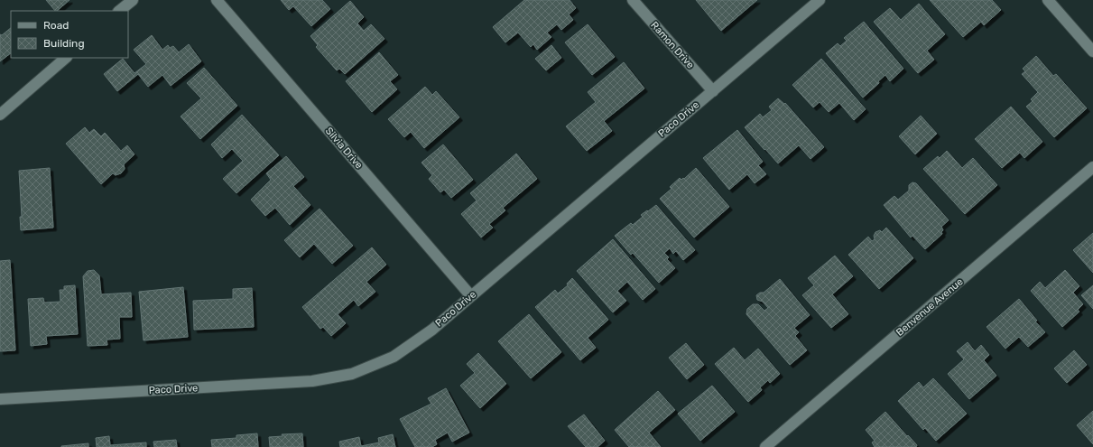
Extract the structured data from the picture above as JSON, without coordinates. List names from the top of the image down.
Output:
{
  "streets": {
    "street": [
      "Ramon Drive",
      "Paco Drive",
      "Silvia Drive",
      "Benvenue Avenue"
    ]
  },
  "crossings": [
    ["Ramon Drive", "Paco Drive"],
    ["Paco Drive", "Silvia Drive"]
  ],
  "legend": ["Road", "Building"]
}
